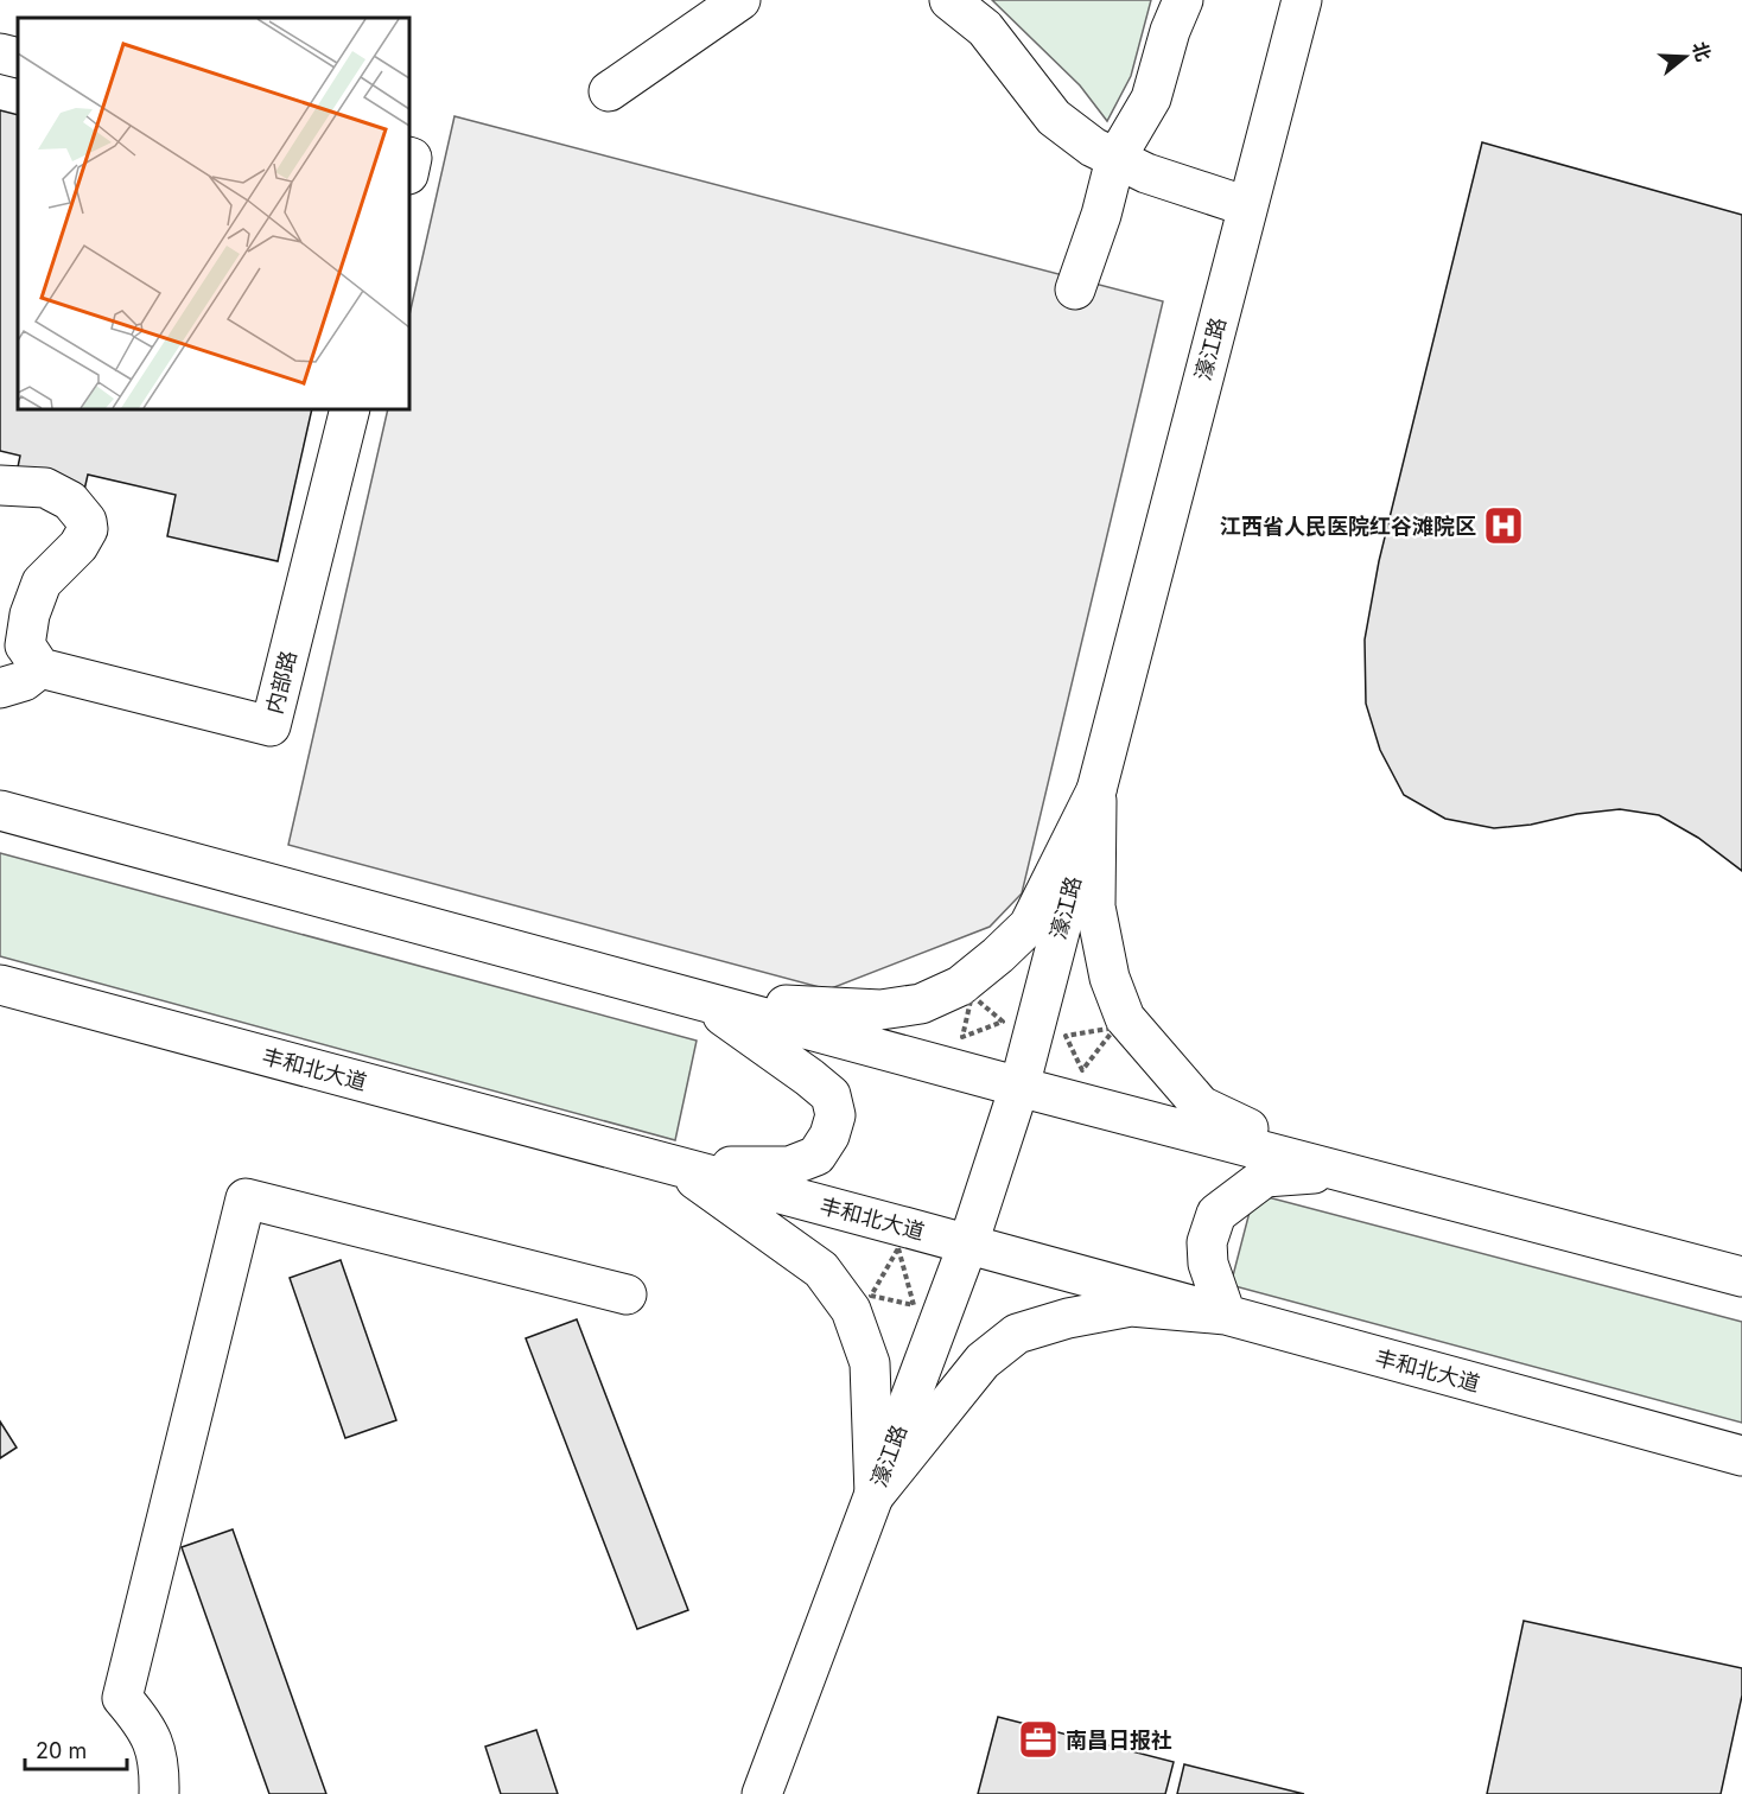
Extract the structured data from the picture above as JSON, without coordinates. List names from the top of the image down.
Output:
{
  "streets": {
    "main road": ["濠江路", "内部路", "丰和北大道"]
  },
  "crossings": [
    ["濠江路", "丰和北大道"]
  ],
  "places": {
    "hospital": ["江西省人民医院红谷滩院区"],
    "office": ["南昌日报社"]
  },
  "scale_bar": "20 m",
  "north": "right"
}
